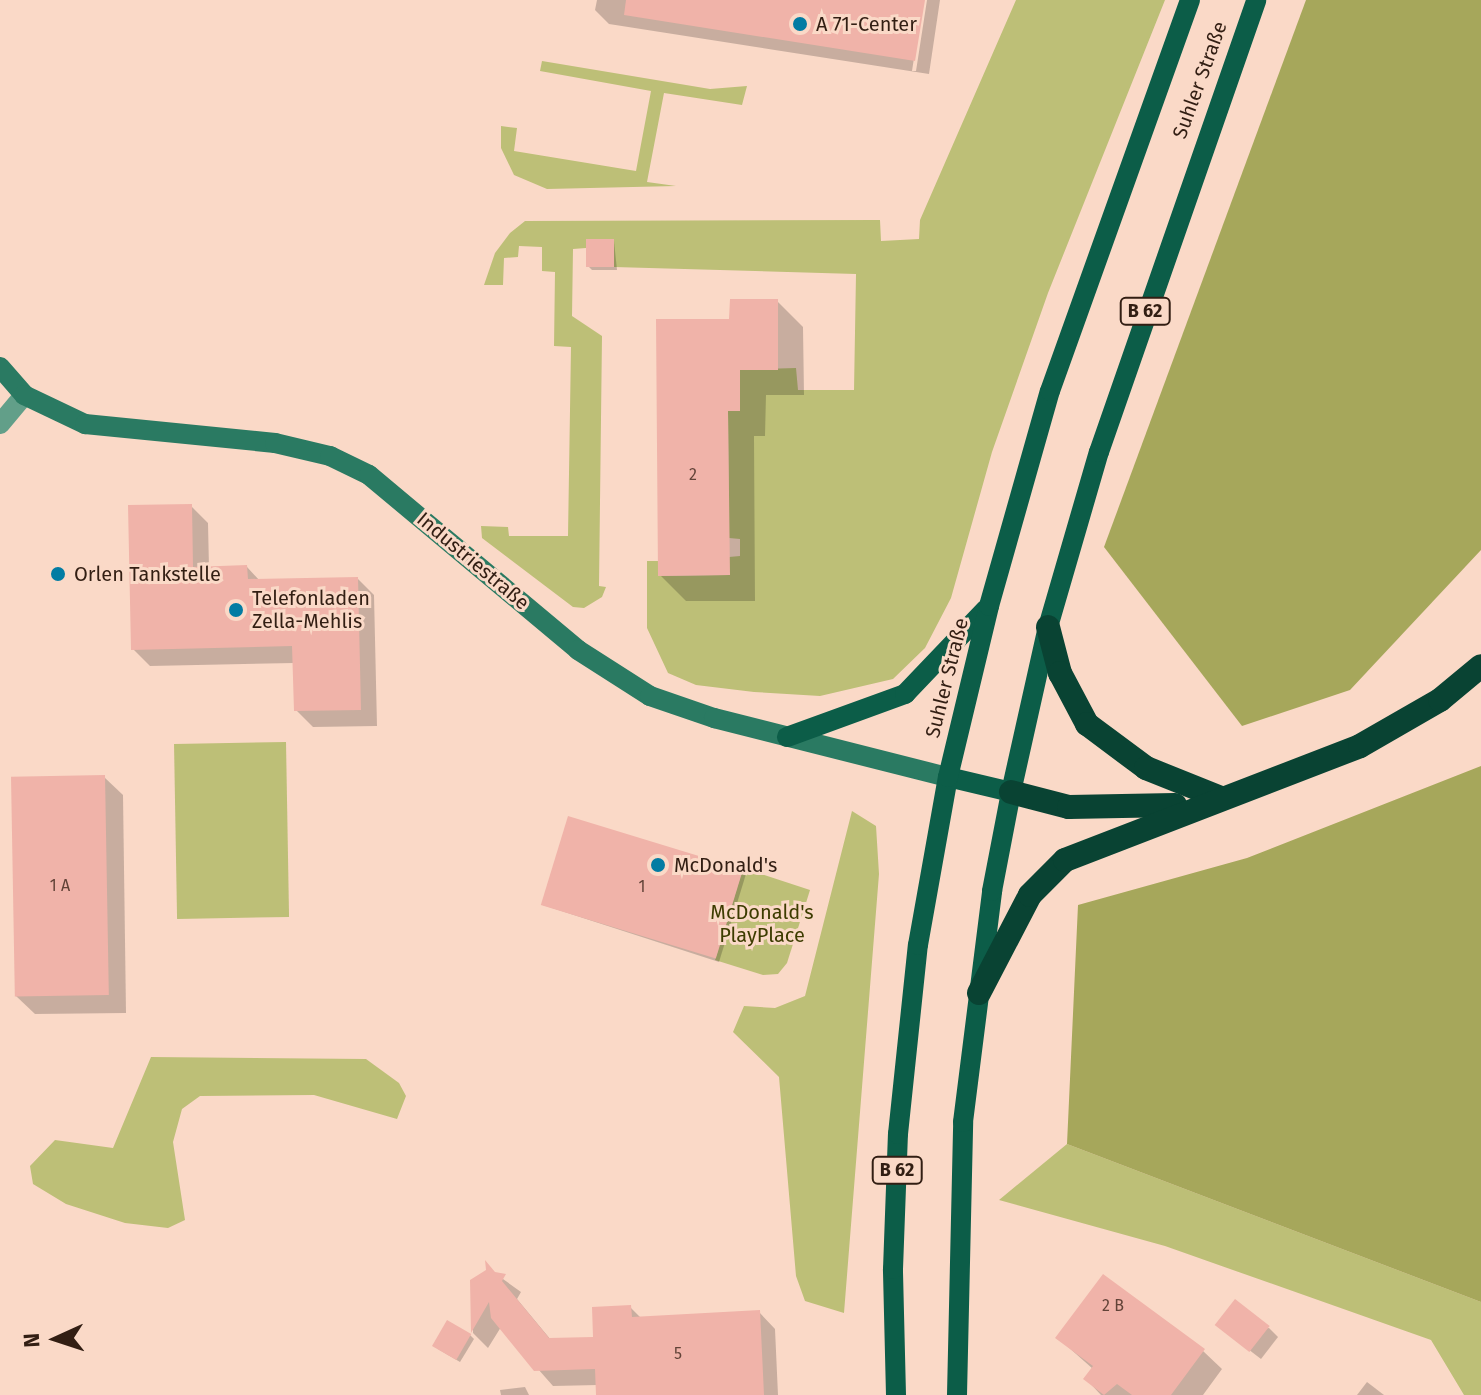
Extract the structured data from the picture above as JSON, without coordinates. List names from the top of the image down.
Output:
{
  "streets": {
    "main road": ["Suhler Straße", "B 62"],
    "street": ["Industriestraße"]
  },
  "crossings": [
    ["Suhler Straße", "Industriestraße"]
  ],
  "parks": ["McDonald's PlayPlace"],
  "places": [
    "A 71-Center",
    "Orlen Tankstelle",
    "Telefonladen Zella-Mehlis",
    "McDonald's"
  ],
  "house_numbers": [
    "2",
    "1 A",
    "1",
    "2 B",
    "5"
  ],
  "north": "left"
}
